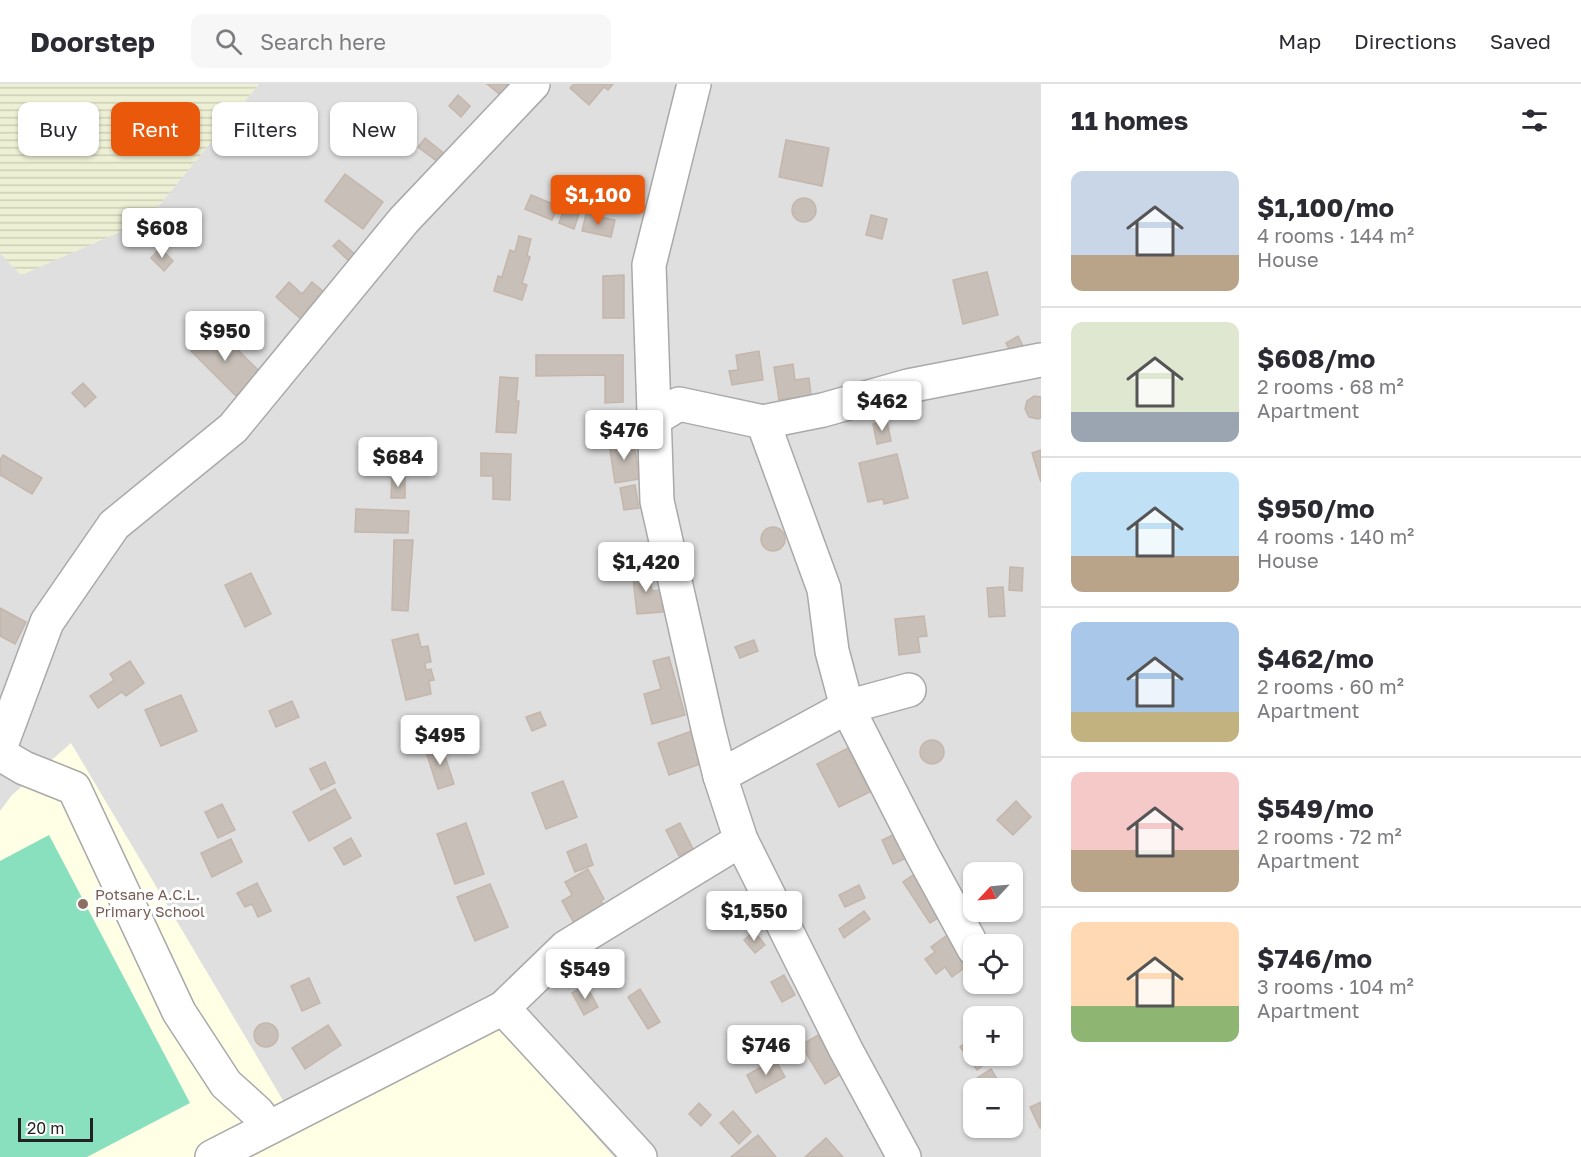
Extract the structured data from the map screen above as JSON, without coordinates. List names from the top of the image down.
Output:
{
  "places": ["Potsane A.C.L. Primary School"],
  "scale_bar": "20 m",
  "north": "bottom left",
  "page": {
    "header": "Doorstep",
    "search": "Search here",
    "nav": ["Map", "Directions", "Saved"],
    "heading": "11 homes",
    "chip": [
      "Buy",
      "Rent",
      "Filters",
      "New"
    ],
    "list": [
      {
        "name": "$1,100/mo",
        "note": "4 rooms · 144 m² · House"
      },
      {
        "name": "$608/mo",
        "note": "2 rooms · 68 m² · Apartment"
      },
      {
        "name": "$950/mo",
        "note": "4 rooms · 140 m² · House"
      },
      {
        "name": "$462/mo",
        "note": "2 rooms · 60 m² · Apartment"
      },
      {
        "name": "$549/mo",
        "note": "2 rooms · 72 m² · Apartment"
      },
      {
        "name": "$746/mo",
        "note": "3 rooms · 104 m² · Apartment"
      }
    ],
    "price": [
      "$1,100",
      "$608",
      "$950",
      "$462",
      "$476",
      "$684",
      "$1,420",
      "$495",
      "$1,550",
      "$549",
      "$746"
    ],
    "map_buttons": ["+", "−"],
    "scale": "20 m"
  }
}
